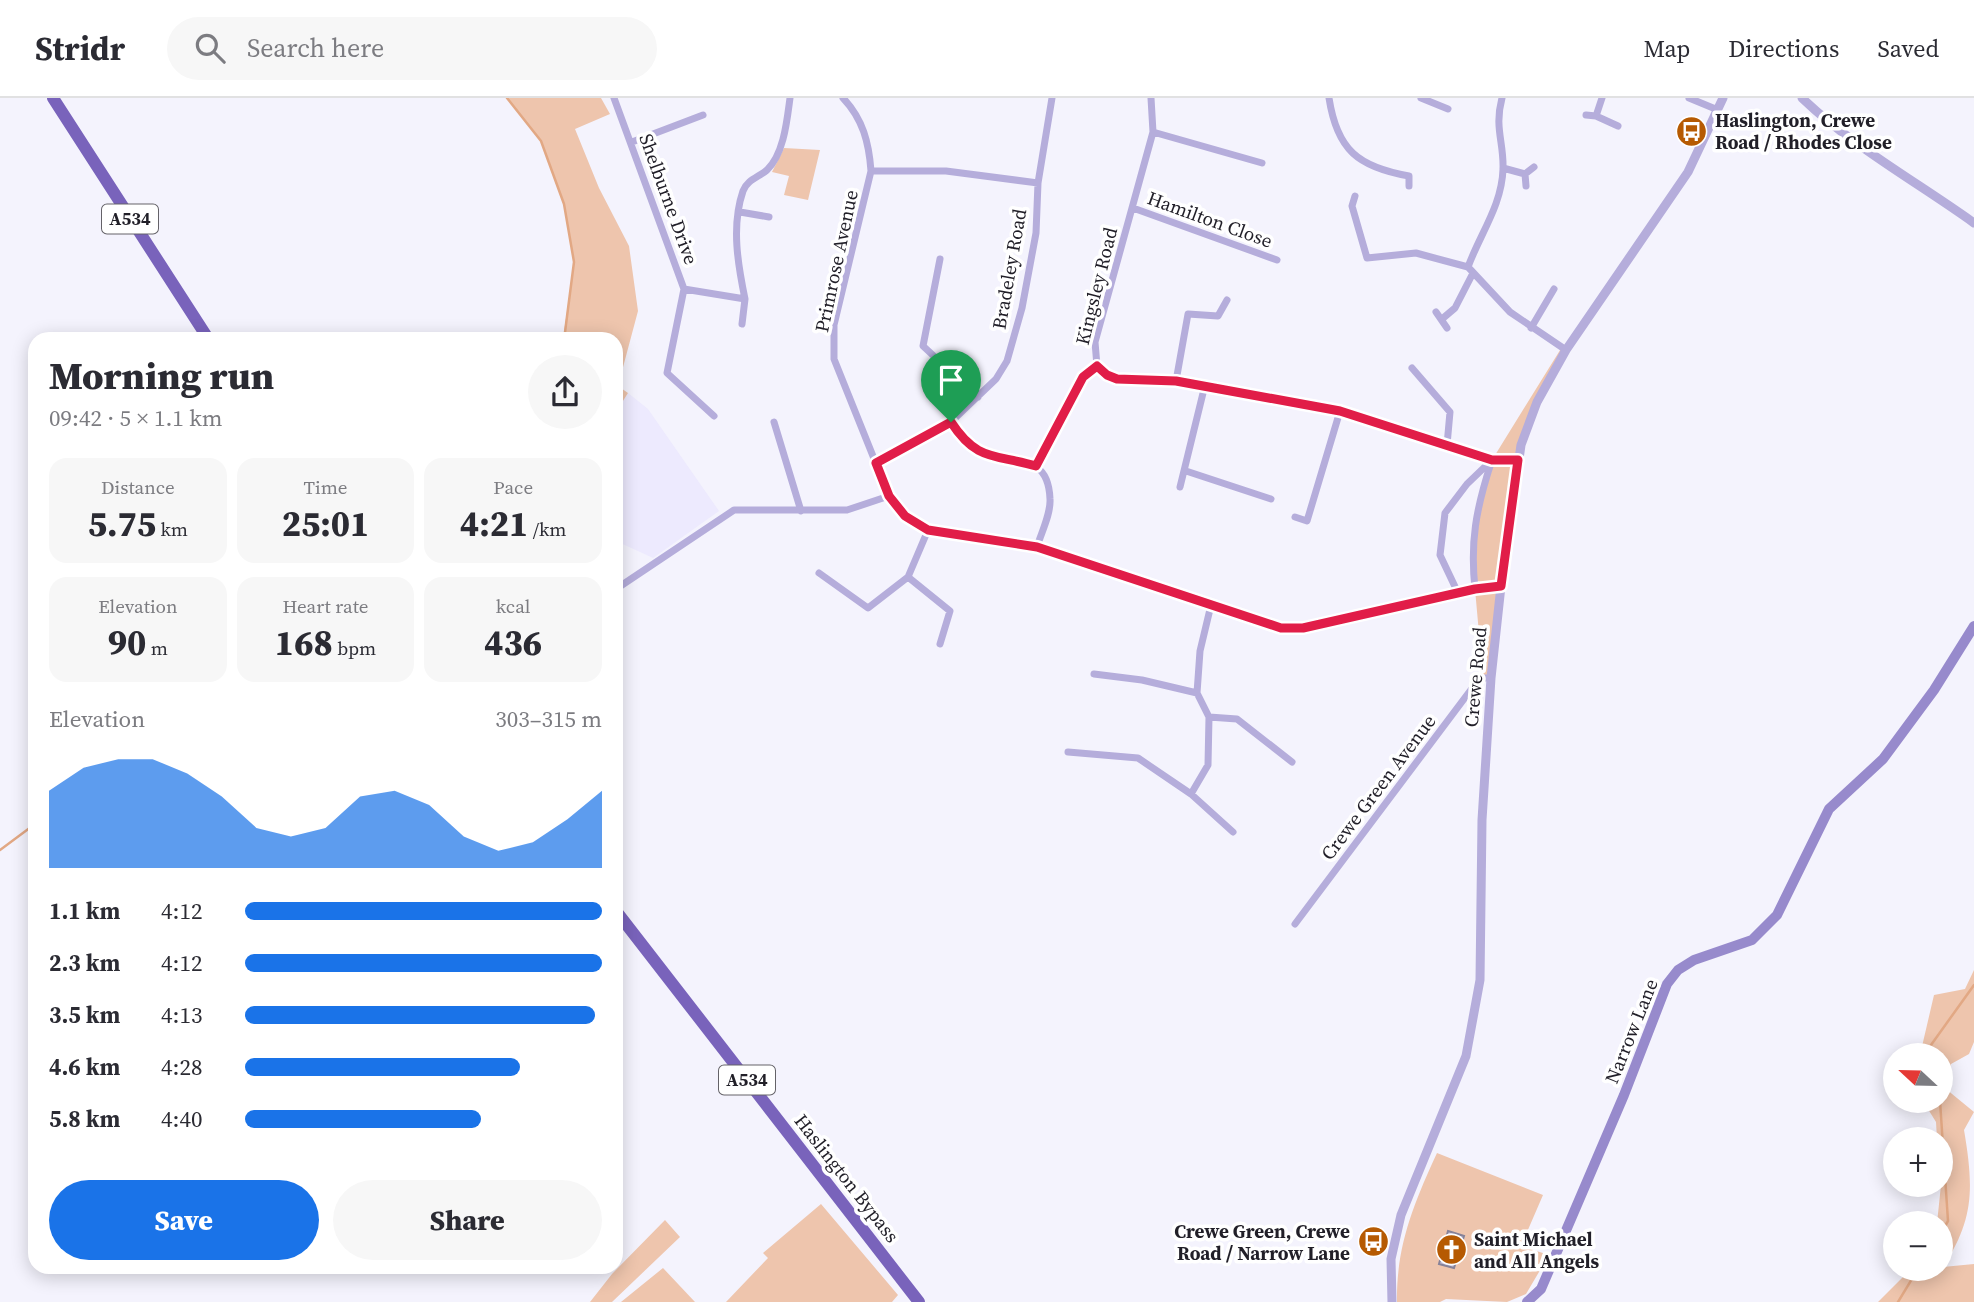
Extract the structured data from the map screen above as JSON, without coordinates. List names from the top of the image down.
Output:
{
  "streets": {
    "highway": ["A534", "Haslington Bypass"],
    "main road": ["Narrow Lane"],
    "street": [
      "Shelburne Drive",
      "Hamilton Close",
      "Primrose Avenue",
      "Bradeley Road",
      "Kingsley Road",
      "Crewe Road",
      "Crewe Green Avenue"
    ]
  },
  "crossings": [
    ["Hamilton Close", "Kingsley Road"],
    ["Primrose Avenue", "Bradeley Road"],
    ["Primrose Avenue", "Crewe Road"],
    ["Crewe Road", "Crewe Green Avenue"]
  ],
  "places": {
    "bus stop": ["Haslington, Crewe Road / Rhodes Close", "Crewe Green, Crewe Road / Narrow Lane"],
    "church": ["Saint Michael and All Angels"]
  },
  "north": "left",
  "page": {
    "header": "Stridr",
    "search": "Search here",
    "nav": ["Map", "Directions", "Saved"],
    "heading": ["Morning run", "09:42 · 5 × 1.1 km"],
    "stats": [
      ["Distance", "5.75 km"],
      ["Time", "25:01"],
      ["Pace", "4:21 /km"],
      ["Elevation", "90 m"],
      ["Heart rate", "168 bpm"],
      ["kcal", "436"]
    ],
    "chart": ["Elevation", "303–315 m"],
    "list": [
      {
        "name": "1.1 km",
        "note": "4:12"
      },
      {
        "name": "2.3 km",
        "note": "4:12"
      },
      {
        "name": "3.5 km",
        "note": "4:13"
      },
      {
        "name": "4.6 km",
        "note": "4:28"
      },
      {
        "name": "5.8 km",
        "note": "4:40"
      }
    ],
    "map_buttons": ["+", "−"],
    "buttons": ["Save", "Share"]
  }
}
